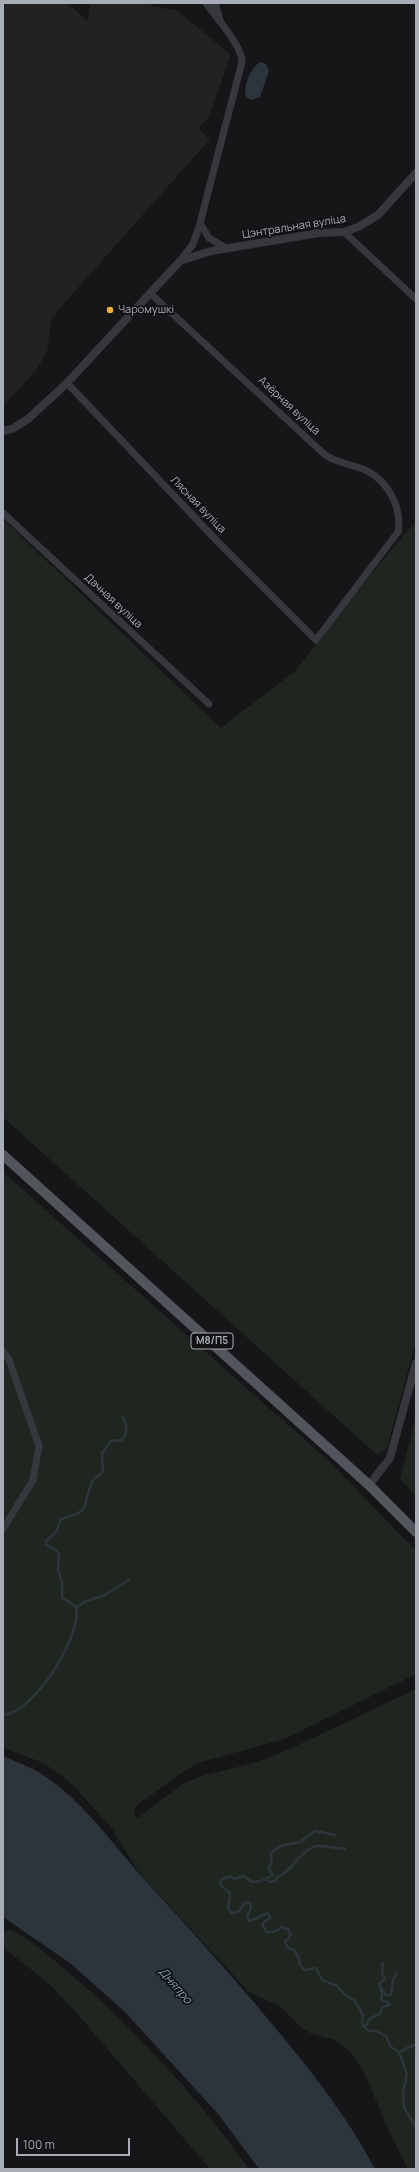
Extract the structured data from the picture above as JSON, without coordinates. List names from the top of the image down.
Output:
{
  "streets": {
    "main road": ["М8/П5"],
    "street": [
      "Цэнтральная вуліца",
      "Азёрная вуліца",
      "Лясная вуліца",
      "Дачная вуліца"
    ]
  },
  "crossings": [
    ["Азёрная вуліца", "Лясная вуліца"]
  ],
  "water": ["Дняпро"],
  "places": ["Чаромушкі"],
  "scale_bar": "100 m"
}
